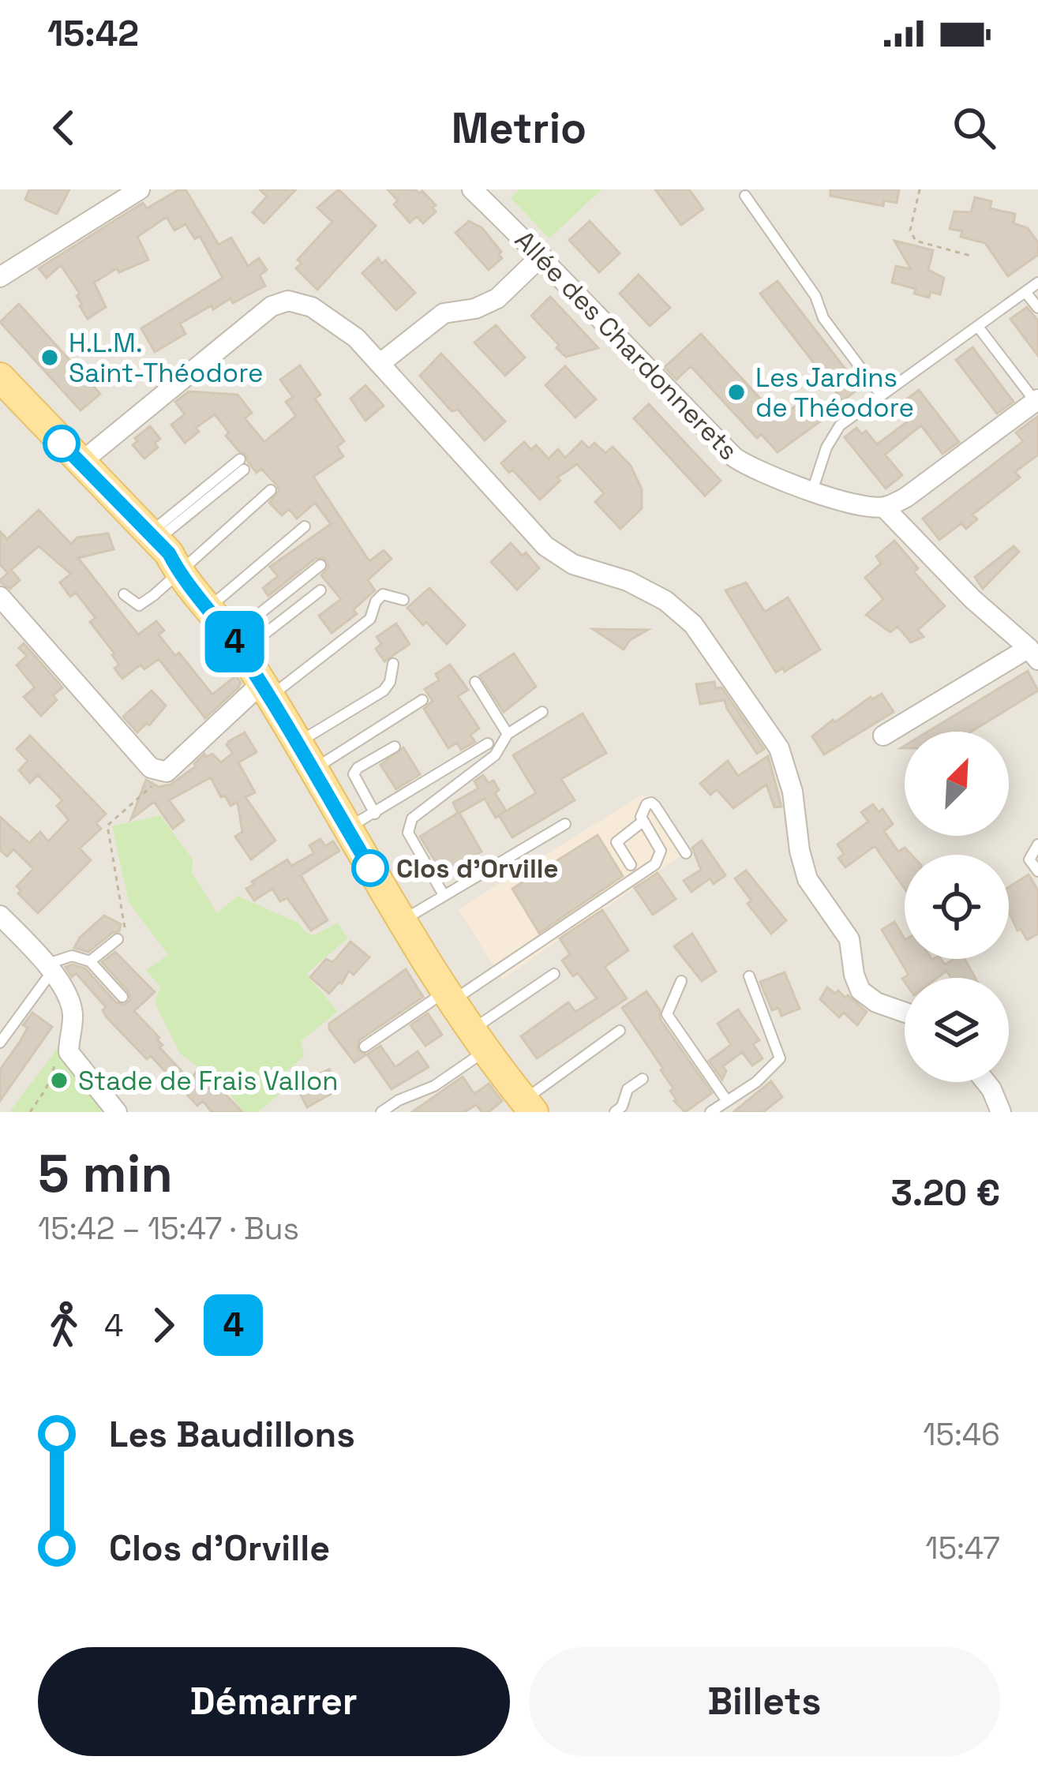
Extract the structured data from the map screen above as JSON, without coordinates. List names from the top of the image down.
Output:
{
  "streets": {
    "street": ["Allée des Chardonnerets"]
  },
  "places": [
    "H.L.M. Saint-Théodore",
    "Les Jardins de Théodore",
    "Clos d'Orville",
    "Stade de Frais Vallon"
  ],
  "lines": ["bus line 4"],
  "north": "top right",
  "page": {
    "status": "15:42",
    "header": "Metrio",
    "on_map": "4",
    "heading": ["5 min", "15:42 – 15:47 · Bus", "3.20 €"],
    "legs": ["4", "4"],
    "list": [
      {
        "name": "Les Baudillons",
        "value": "15:46"
      },
      {
        "name": "Clos d'Orville",
        "value": "15:47"
      }
    ],
    "buttons": ["Démarrer", "Billets"]
  }
}
